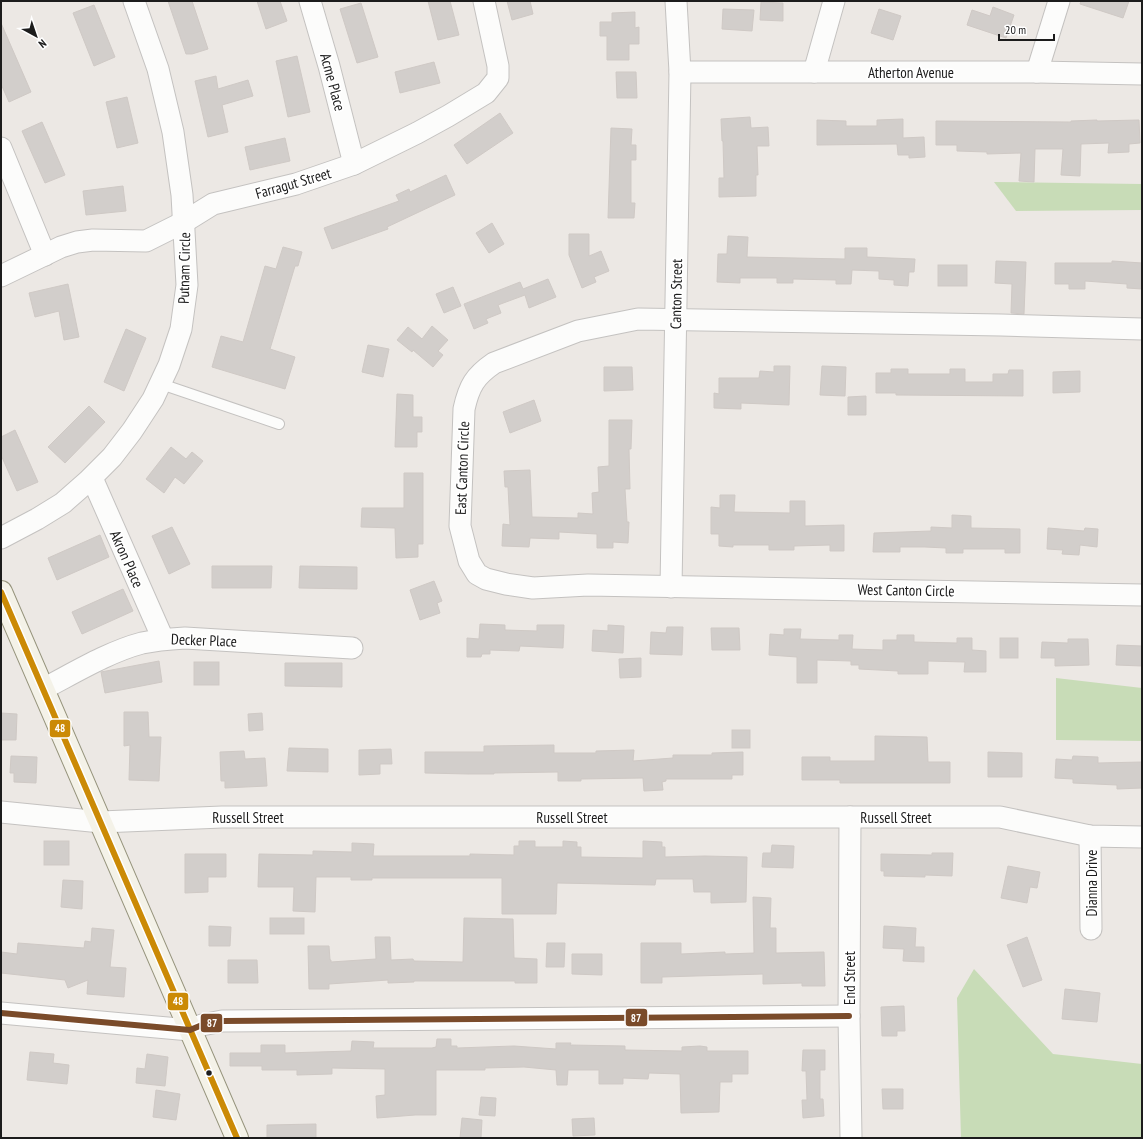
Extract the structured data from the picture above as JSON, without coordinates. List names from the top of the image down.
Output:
{
  "streets": {
    "street": [
      "Atherton Avenue",
      "Acme Place",
      "Farragut Street",
      "Putnam Circle",
      "Canton Street",
      "East Canton Circle",
      "Akron Place",
      "West Canton Circle",
      "Decker Place",
      "Russell Street",
      "Dianna Drive",
      "End Street"
    ]
  },
  "crossings": [
    ["Atherton Avenue", "Canton Street"],
    ["Acme Place", "Farragut Street"],
    ["Farragut Street", "Putnam Circle"],
    ["Putnam Circle", "Akron Place"],
    ["Canton Street", "East Canton Circle"],
    ["Canton Street", "West Canton Circle"],
    ["East Canton Circle", "West Canton Circle"],
    ["Akron Place", "Decker Place"],
    ["Russell Street", "Dianna Drive"],
    ["Russell Street", "End Street"]
  ],
  "lines": ["transit line 48", "transit line 87"],
  "scale_bar": "20 m",
  "north": "bottom right"
}
